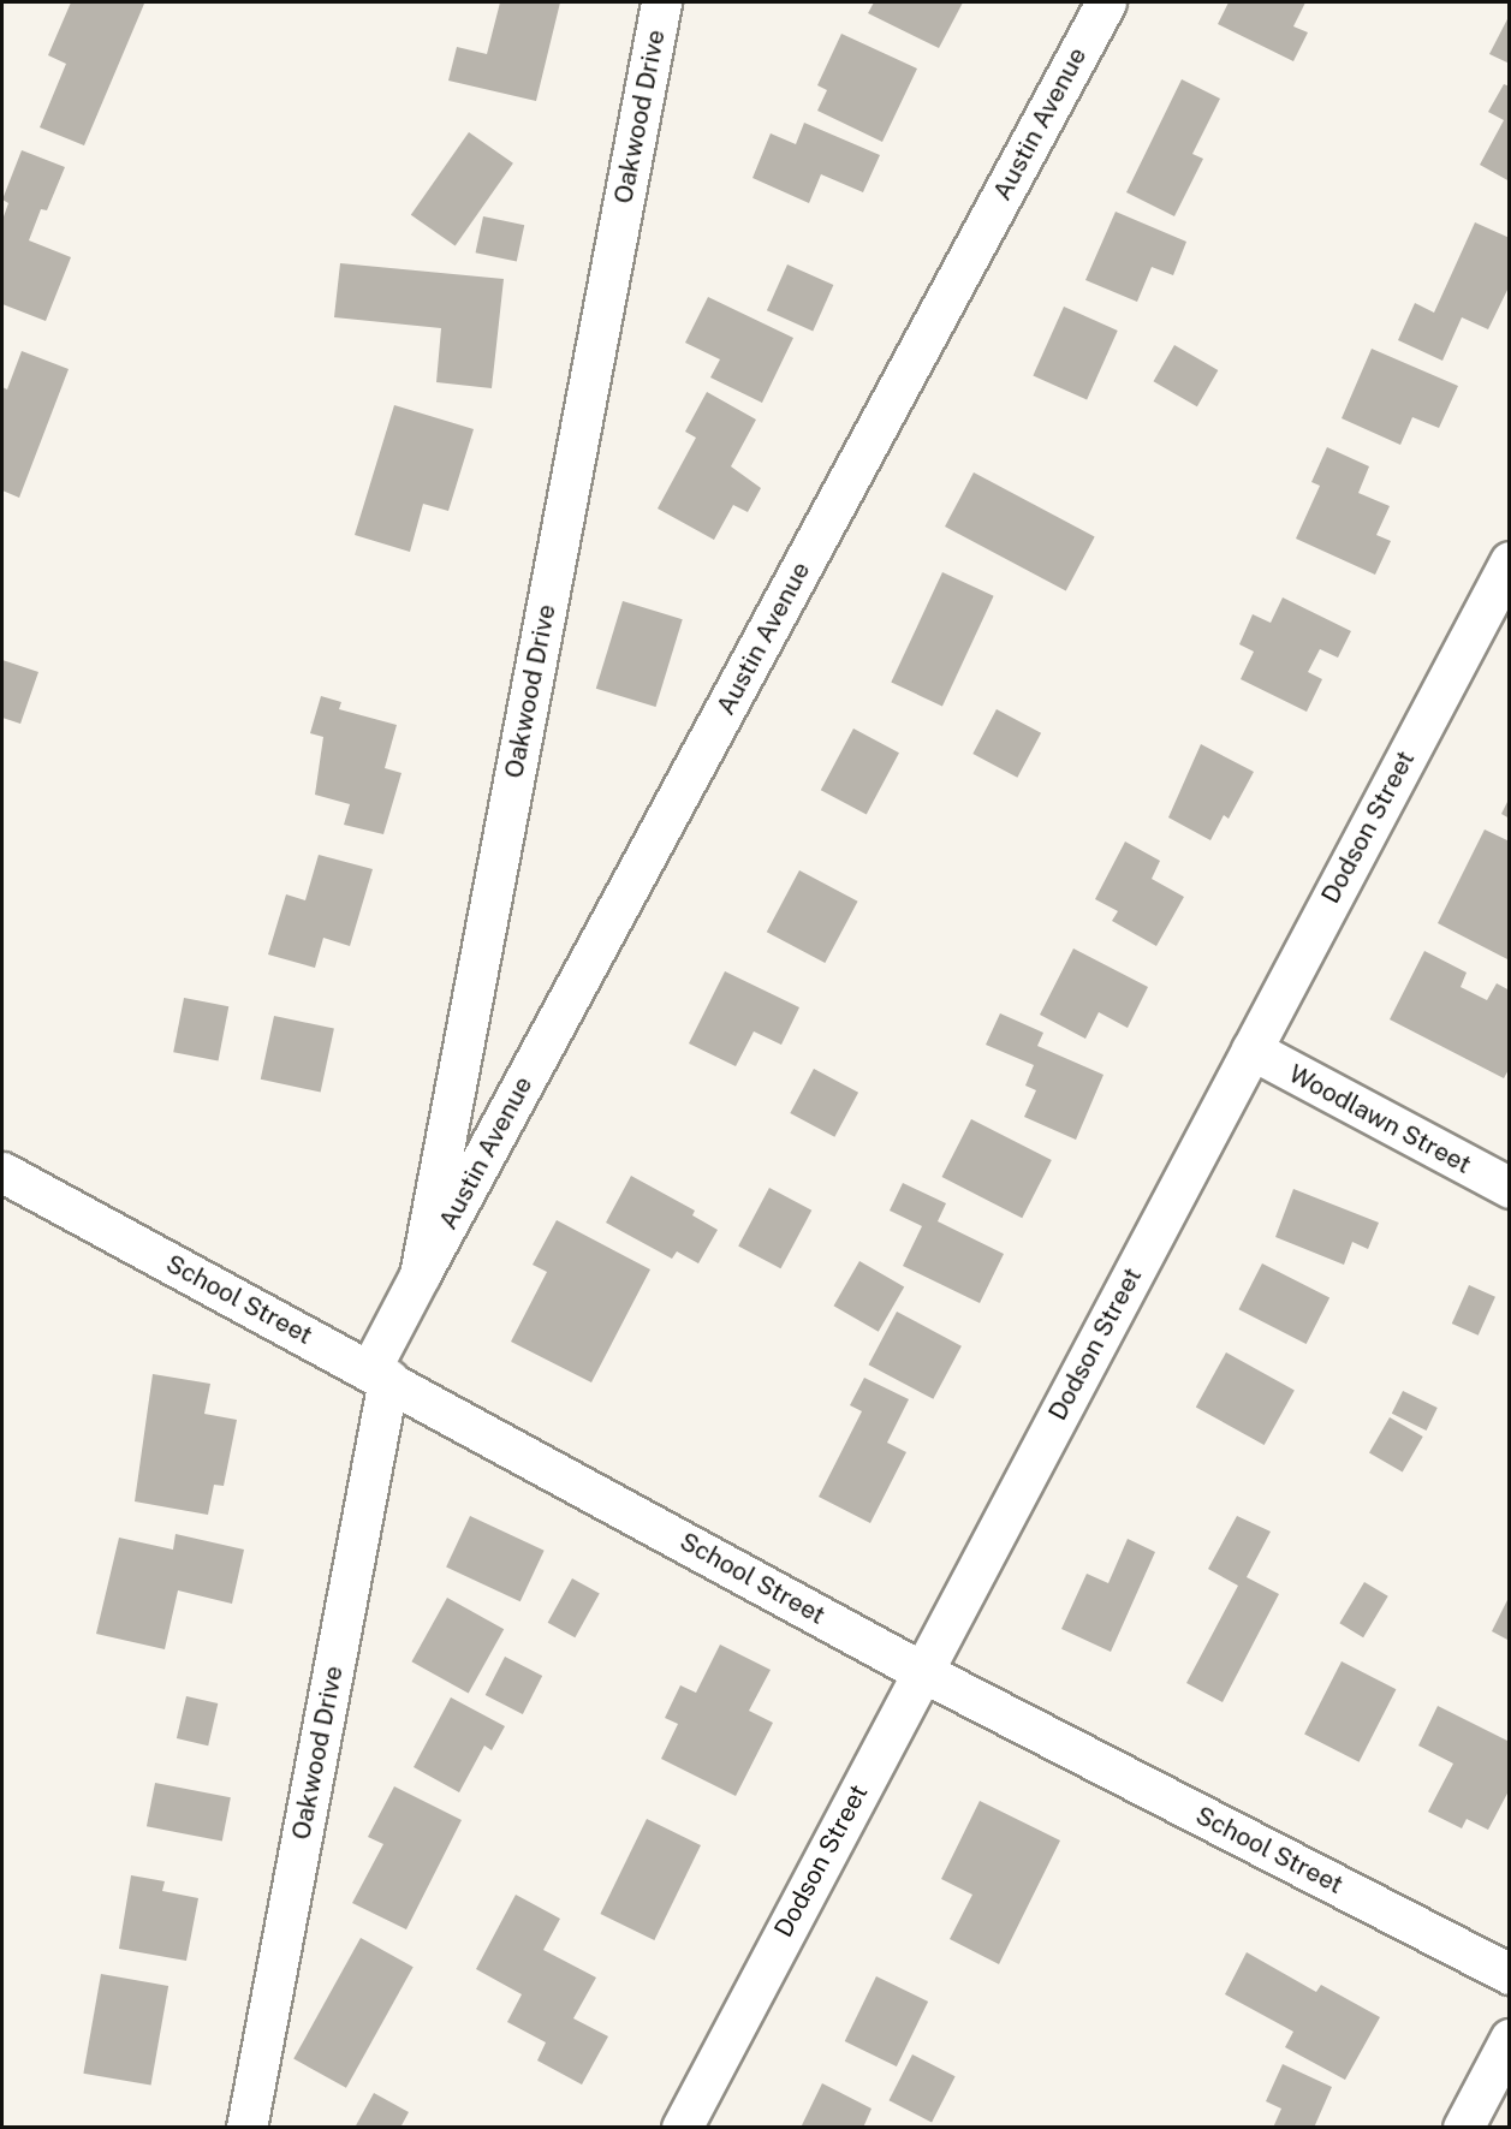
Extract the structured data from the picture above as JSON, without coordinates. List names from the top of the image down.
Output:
{
  "streets": {
    "street": [
      "Oakwood Drive",
      "Austin Avenue",
      "Dodson Street",
      "Woodlawn Street",
      "School Street"
    ]
  },
  "crossings": [
    ["Oakwood Drive", "Austin Avenue"],
    ["Oakwood Drive", "School Street"],
    ["Dodson Street", "Woodlawn Street"],
    ["Dodson Street", "School Street"]
  ]
}
